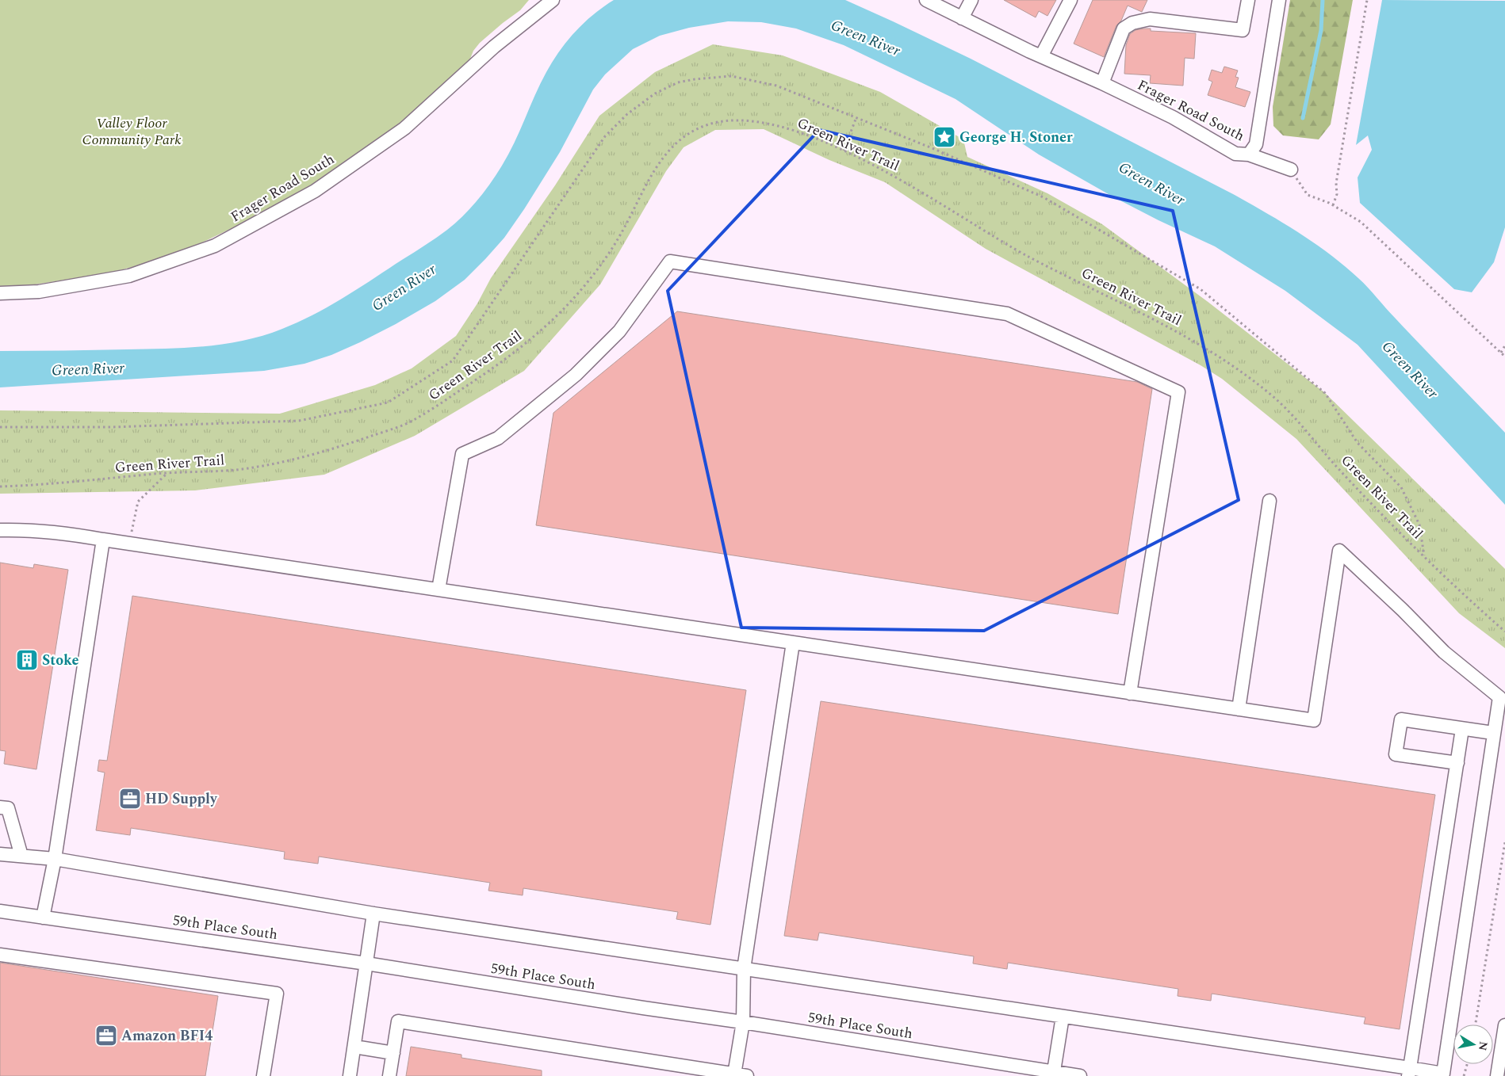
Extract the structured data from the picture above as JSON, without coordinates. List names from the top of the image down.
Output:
{
  "streets": {
    "street": ["Frager Road South", "59th Place South"],
    "path": ["Green River Trail"]
  },
  "water": ["Green River"],
  "parks": ["Valley Floor Community Park"],
  "places": {
    "place": ["George H. Stoner"],
    "building": ["Stoke"],
    "office": ["HD Supply", "Amazon BFI4"]
  },
  "north": "right"
}
